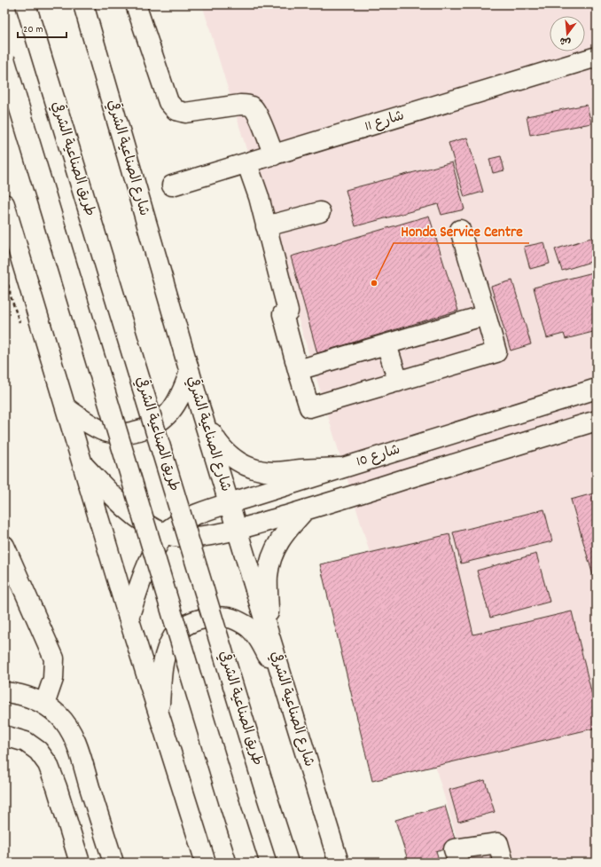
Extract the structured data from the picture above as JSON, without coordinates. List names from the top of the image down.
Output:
{
  "streets": {
    "main road": [
      "شارع 11",
      "شارع الصناعية الشرقي",
      "طريق الصناعية الشرقي",
      "شارع 10"
    ]
  },
  "crossings": [
    ["شارع الصناعية الشرقي", "شارع 10"]
  ],
  "places": ["Honda Service Centre"],
  "scale_bar": "20 m",
  "north": "bottom"
}
